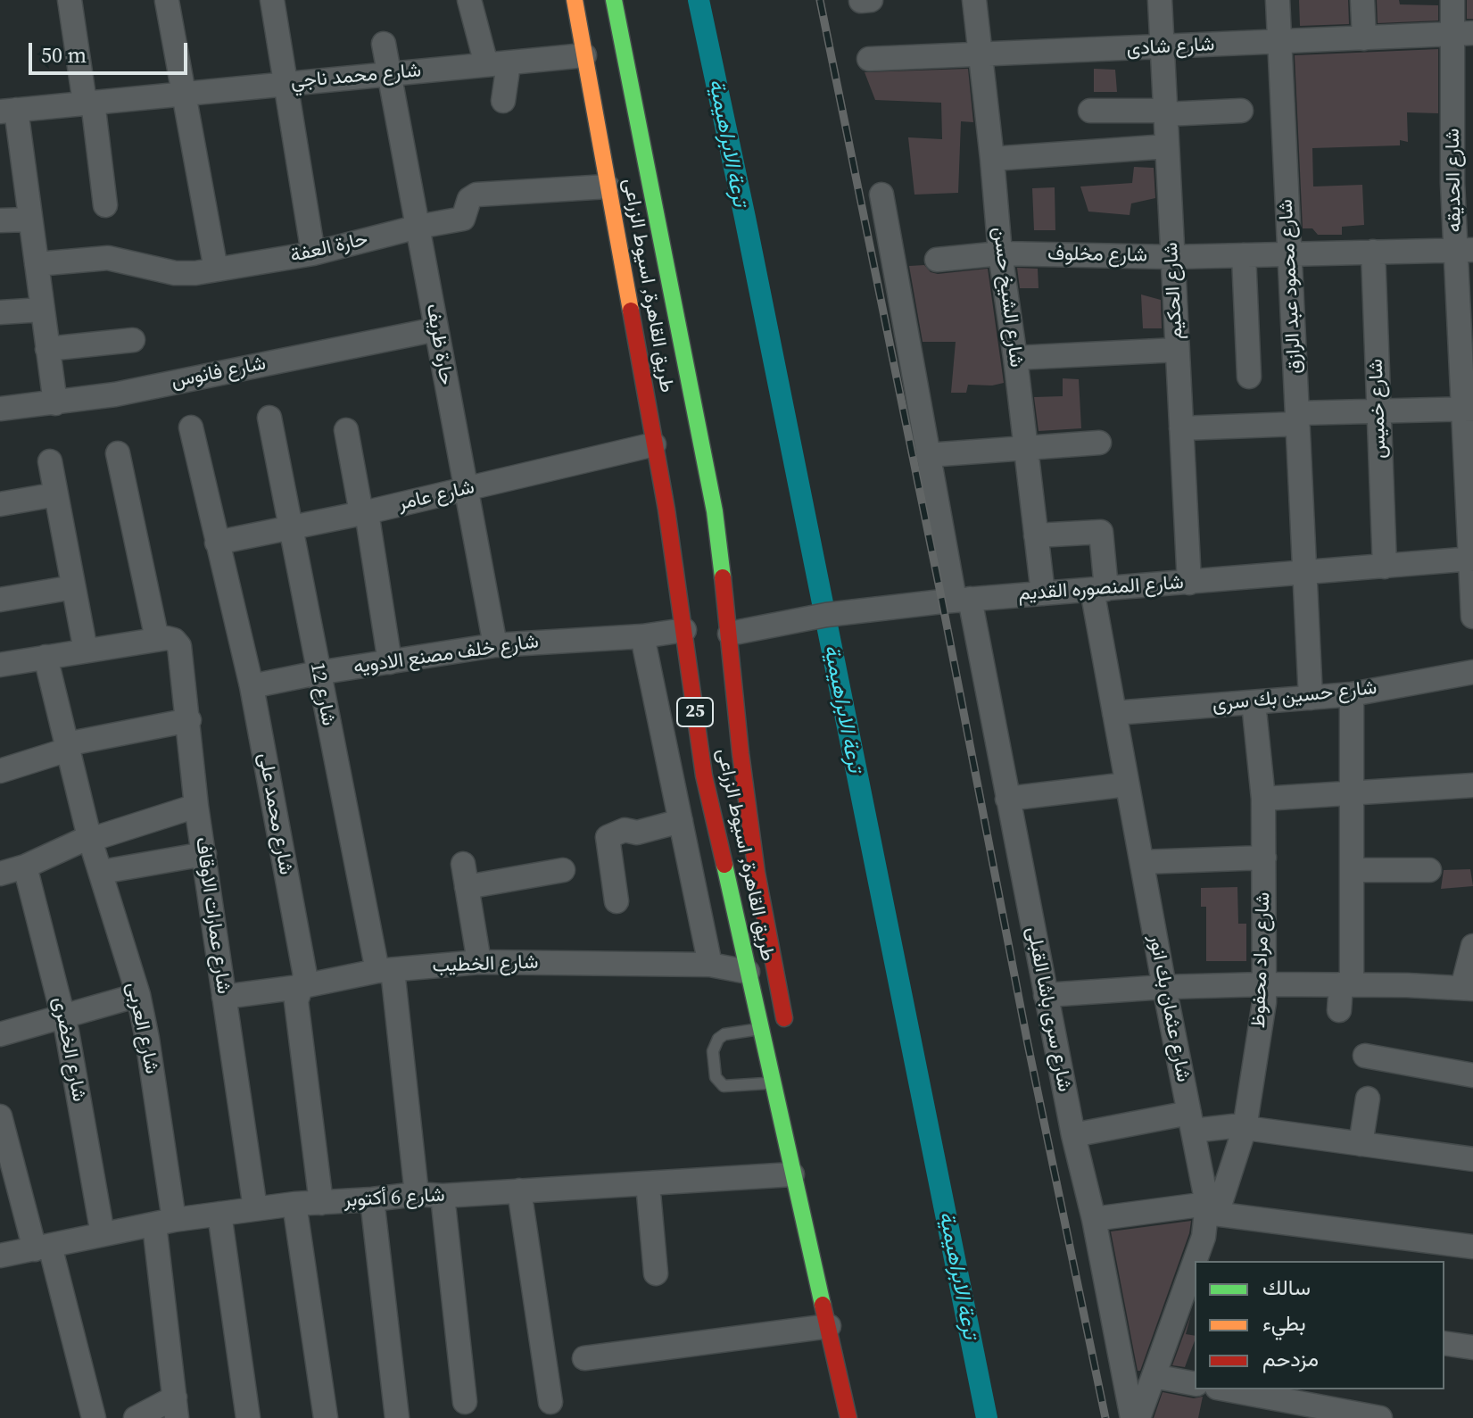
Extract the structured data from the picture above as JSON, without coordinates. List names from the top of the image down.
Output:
{
  "streets": {
    "highway": ["طريق القاهرة, اسيوط الزراعى", "25"],
    "street": [
      "شارع شادى",
      "شارع محمد ناجي",
      "شارع الحديقه",
      "حارة العفة",
      "شارع مخلوف",
      "شارع محمود عبد الرازق",
      "شارع الحكيم",
      "شارع الشيخ حسن",
      "حارة ظريف",
      "شارع فانوس",
      "شارع خميس",
      "شارع عامر",
      "شارع المنصوره القديم",
      "شارع خلف مصنع الادويه",
      "شارع 12",
      "شارع حسين بك سرى",
      "شارع محمد على",
      "شارع عمارات الاوقاف",
      "شارع مراد محفوظ",
      "شارع الخطيب",
      "شارع عثمان بك انور",
      "شارع سرى باشا القبلى",
      "شارع العربى",
      "شارع الخضرى",
      "شارع 6 أكتوبر"
    ]
  },
  "crossings": [
    ["شارع شادى", "شارع الحديقه"],
    ["شارع شادى", "شارع محمود عبد الرازق"],
    ["شارع شادى", "شارع الحكيم"],
    ["شارع شادى", "شارع الشيخ حسن"],
    ["شارع محمد ناجي", "طريق القاهرة, اسيوط الزراعى"],
    ["شارع محمد ناجي", "حارة ظريف"],
    ["شارع الحديقه", "شارع مخلوف"],
    ["شارع الحديقه", "شارع المنصوره القديم"],
    ["حارة العفة", "طريق القاهرة, اسيوط الزراعى"],
    ["حارة العفة", "حارة ظريف"],
    ["شارع مخلوف", "شارع محمود عبد الرازق"],
    ["شارع مخلوف", "شارع الحكيم"],
    ["شارع مخلوف", "شارع الشيخ حسن"],
    ["شارع مخلوف", "شارع خميس"],
    ["طريق القاهرة, اسيوط الزراعى", "شارع عامر"],
    ["طريق القاهرة, اسيوط الزراعى", "شارع المنصوره القديم"],
    ["طريق القاهرة, اسيوط الزراعى", "شارع خلف مصنع الادويه"],
    ["طريق القاهرة, اسيوط الزراعى", "شارع الخطيب"],
    ["طريق القاهرة, اسيوط الزراعى", "شارع 6 أكتوبر"],
    ["شارع محمود عبد الرازق", "شارع المنصوره القديم"],
    ["شارع محمود عبد الرازق", "شارع حسين بك سرى"],
    ["شارع الحكيم", "شارع المنصوره القديم"],
    ["شارع الشيخ حسن", "شارع المنصوره القديم"],
    ["شارع الشيخ حسن", "شارع عثمان بك انور"],
    ["حارة ظريف", "شارع فانوس"],
    ["حارة ظريف", "شارع عامر"],
    ["حارة ظريف", "شارع خلف مصنع الادويه"],
    ["شارع خميس", "شارع المنصوره القديم"],
    ["شارع عامر", "شارع 12"],
    ["شارع عامر", "شارع محمد على"],
    ["شارع المنصوره القديم", "شارع عثمان بك انور"],
    ["شارع المنصوره القديم", "شارع سرى باشا القبلى"],
    ["شارع خلف مصنع الادويه", "شارع 12"],
    ["شارع خلف مصنع الادويه", "شارع محمد على"],
    ["شارع 12", "شارع الخطيب"],
    ["شارع 12", "شارع 6 أكتوبر"],
    ["شارع حسين بك سرى", "شارع مراد محفوظ"],
    ["شارع حسين بك سرى", "شارع عثمان بك انور"],
    ["شارع محمد على", "شارع الخطيب"],
    ["شارع محمد على", "شارع 6 أكتوبر"],
    ["شارع عمارات الاوقاف", "شارع الخطيب"],
    ["شارع عمارات الاوقاف", "شارع 6 أكتوبر"],
    ["شارع مراد محفوظ", "شارع عثمان بك انور"],
    ["شارع العربى", "شارع 6 أكتوبر"],
    ["شارع الخضرى", "شارع 6 أكتوبر"]
  ],
  "water": ["ترعة الابراهيمية"],
  "legend": ["سالك", "بطيء", "مزدحم"],
  "scale_bar": "50 m"
}
